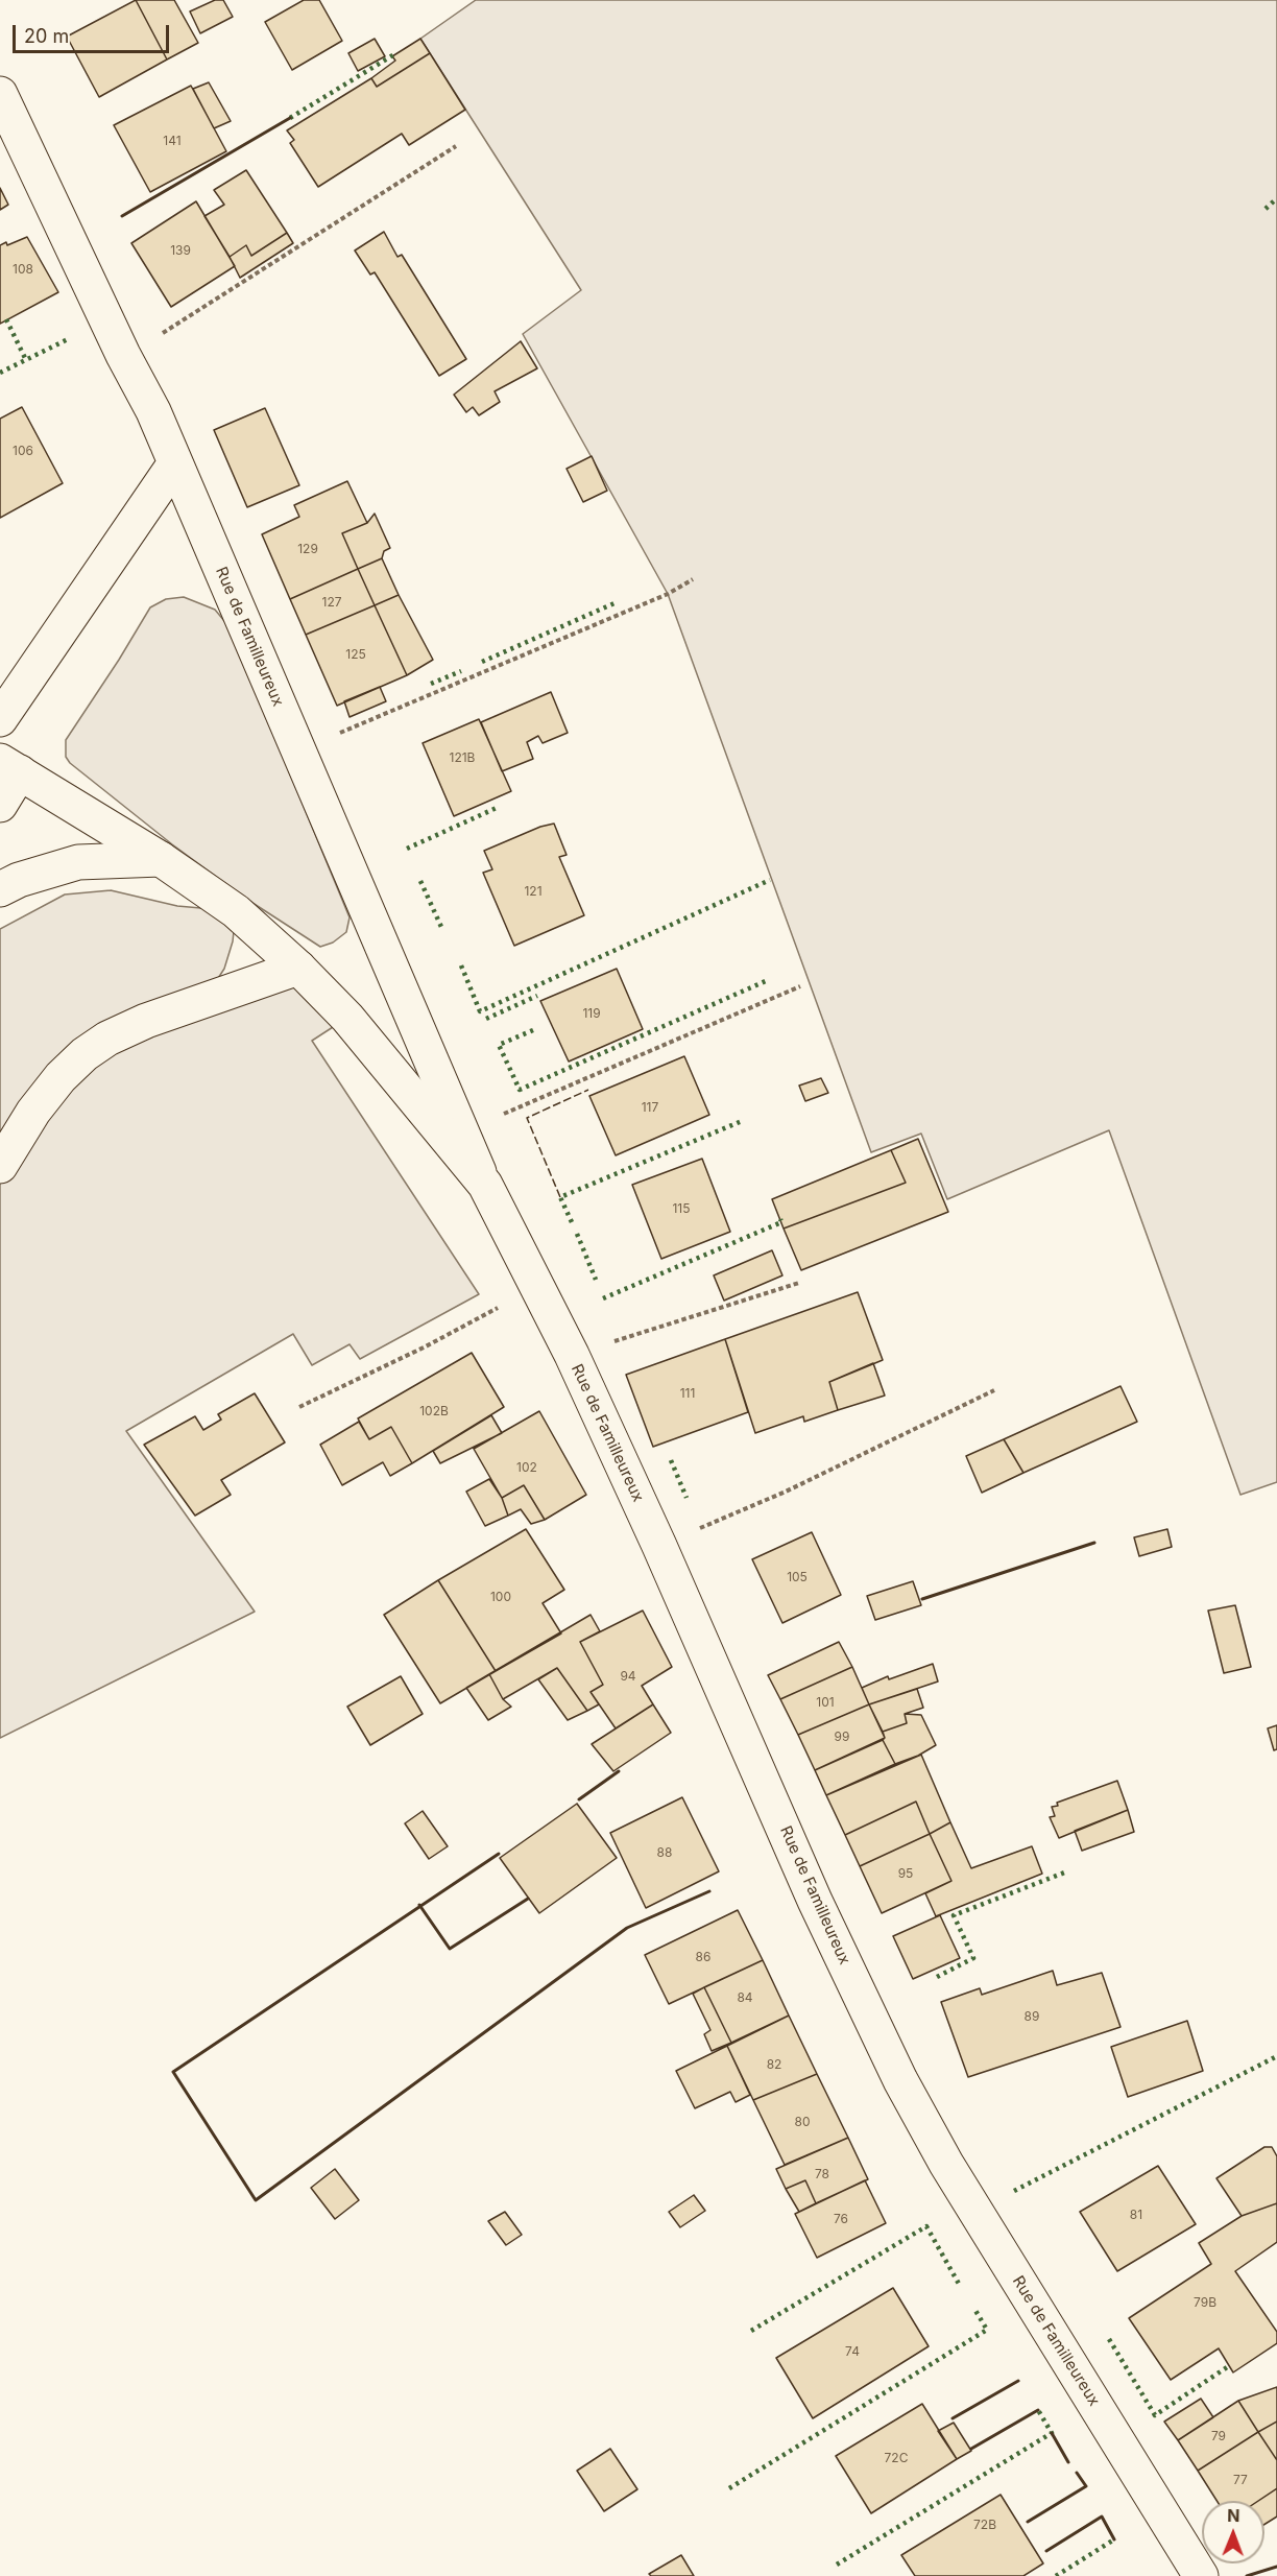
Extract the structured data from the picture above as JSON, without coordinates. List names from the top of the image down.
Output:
{
  "streets": {
    "main road": ["Rue de Familleureux"]
  },
  "house_numbers": [
    "141",
    "139",
    "108",
    "106",
    "129",
    "127",
    "125",
    "121B",
    "121",
    "119",
    "117",
    "115",
    "111",
    "102B",
    "102",
    "105",
    "100",
    "94",
    "101",
    "99",
    "88",
    "95",
    "86",
    "84",
    "89",
    "82",
    "80",
    "78",
    "81",
    "76",
    "79B",
    "74",
    "79",
    "72C",
    "77",
    "72B"
  ],
  "scale_bar": "20 m",
  "north": "top"
}
